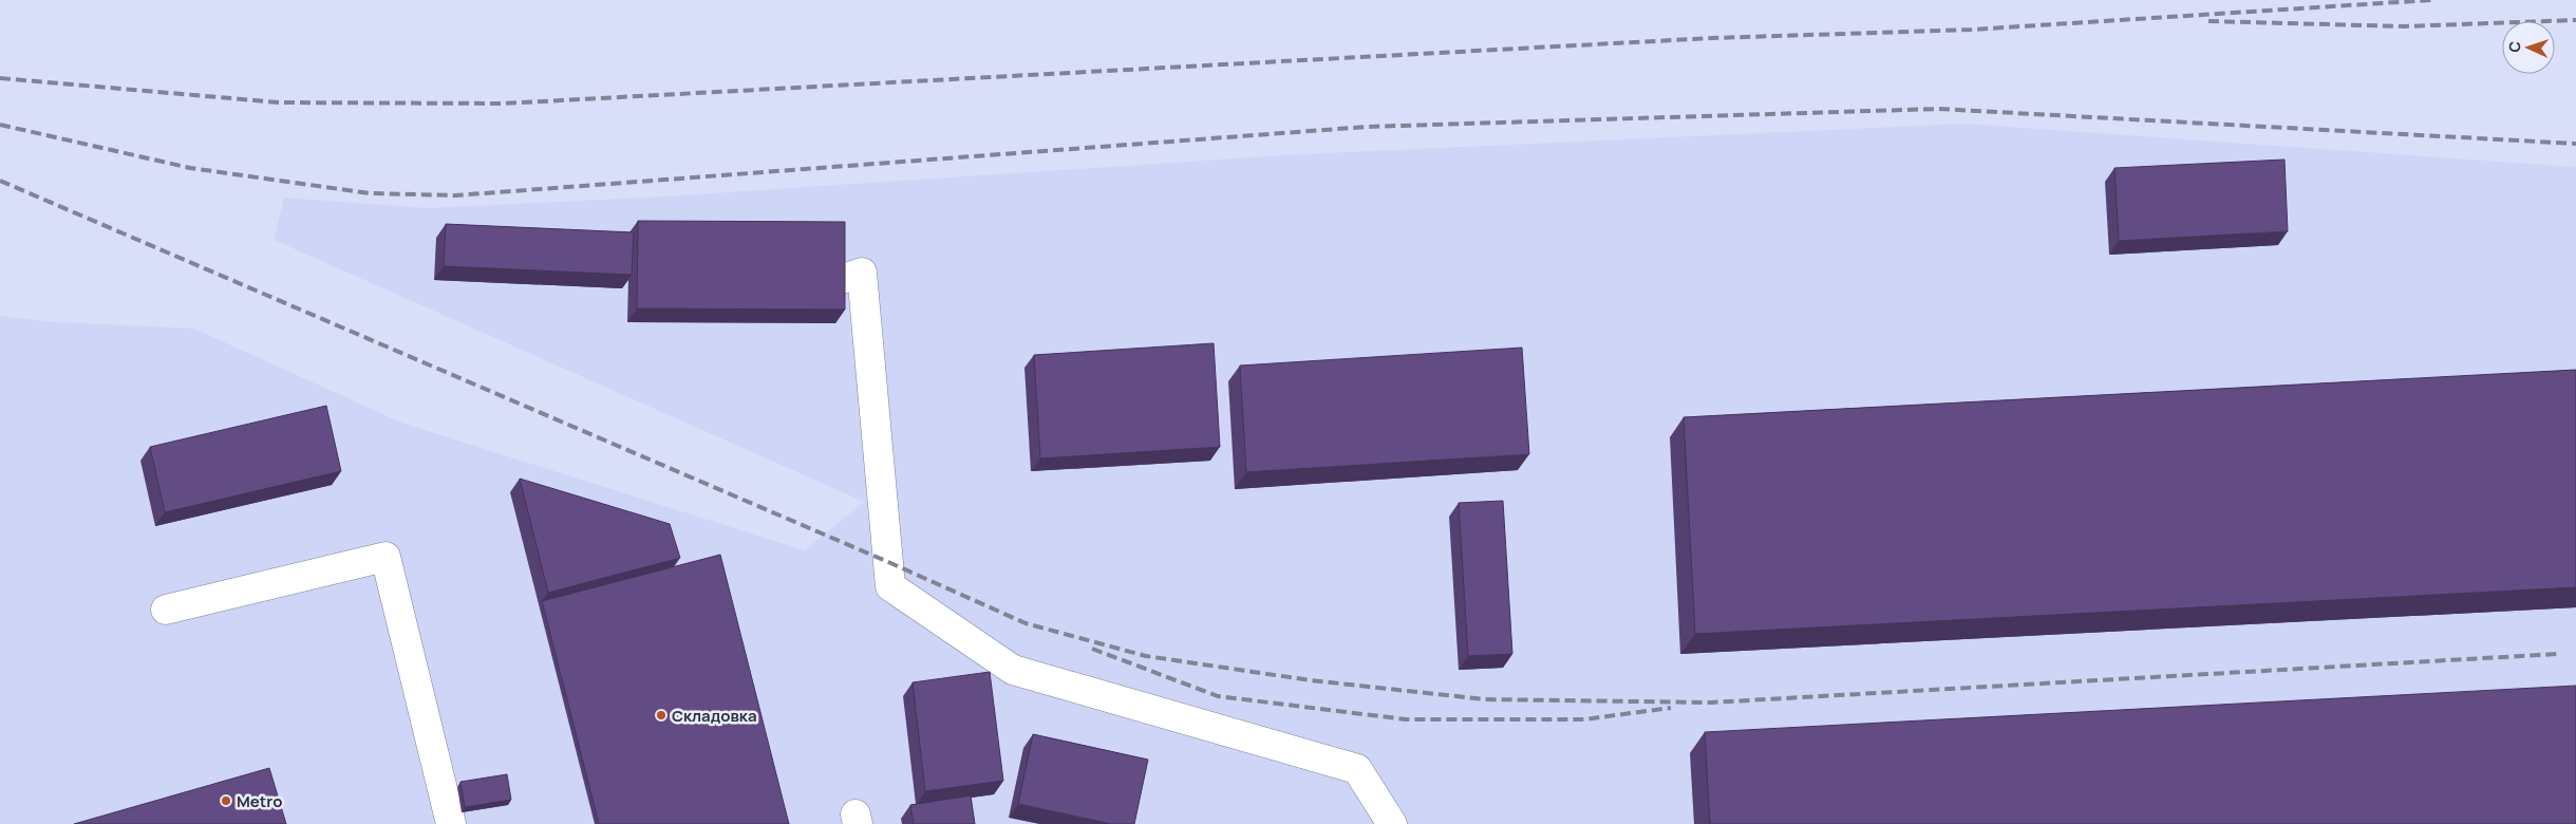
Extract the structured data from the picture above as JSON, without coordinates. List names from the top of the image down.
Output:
{
  "places": ["Складовка", "Metro"],
  "north": "left"
}
